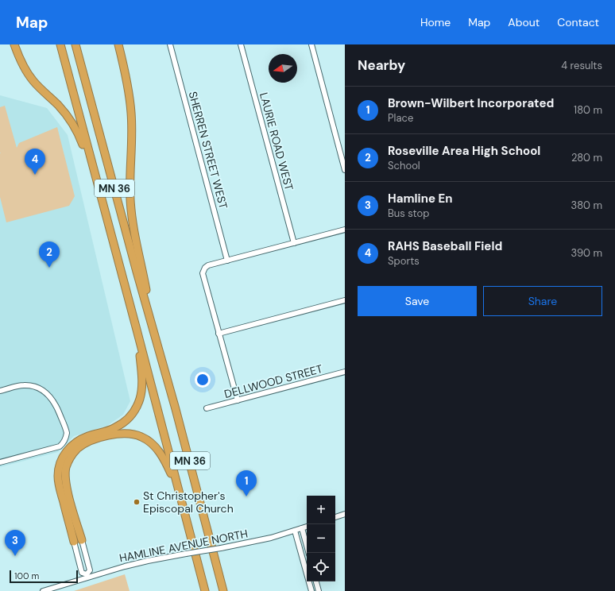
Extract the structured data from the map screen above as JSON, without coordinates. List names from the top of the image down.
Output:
{
  "streets": {
    "highway": ["MN 36"],
    "street": [
      "LAURIE ROAD WEST",
      "SHERREN STREET WEST",
      "DELLWOOD STREET",
      "HAMLINE AVENUE NORTH"
    ]
  },
  "places": ["St Christopher's Episcopal Church"],
  "scale_bar": "100 m",
  "north": "left",
  "page": {
    "header": "Map",
    "nav": [
      "Home",
      "Map",
      "About",
      "Contact"
    ],
    "heading": ["Nearby", "4 results"],
    "list": [
      {
        "mark": "1",
        "name": "Brown-Wilbert Incorporated",
        "note": "Place",
        "value": "180 m"
      },
      {
        "mark": "2",
        "name": "Roseville Area High School",
        "note": "School",
        "value": "280 m"
      },
      {
        "mark": "3",
        "name": "Hamline En",
        "note": "Bus stop",
        "value": "380 m"
      },
      {
        "mark": "4",
        "name": "RAHS Baseball Field",
        "note": "Sports",
        "value": "390 m"
      }
    ],
    "pins": [
      "4",
      "2",
      "1",
      "3"
    ],
    "buttons": ["Save", "Share"],
    "map_buttons": ["+", "−"],
    "scale": "100 m"
  }
}
